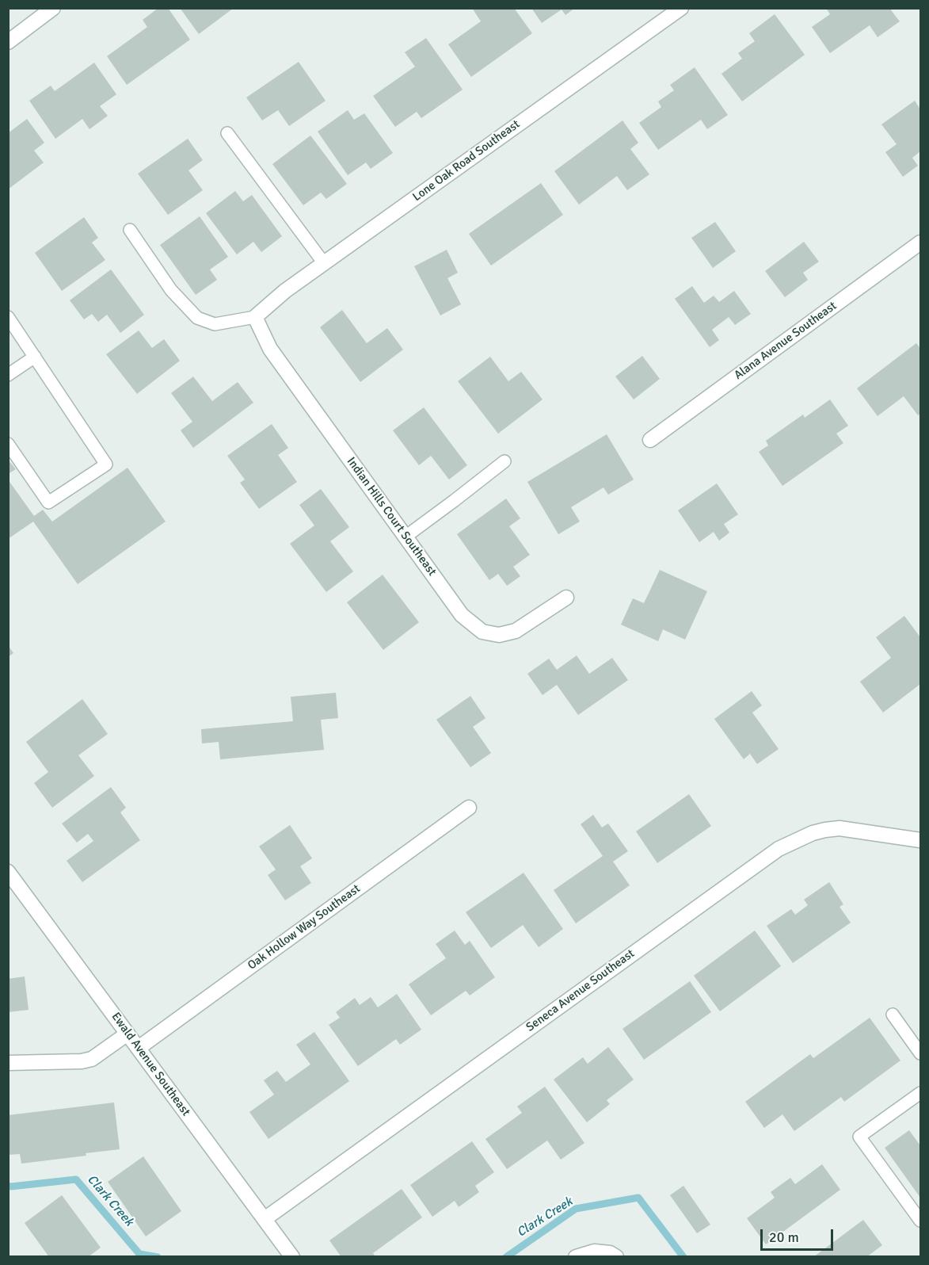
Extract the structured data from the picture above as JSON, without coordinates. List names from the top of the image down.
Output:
{
  "streets": {
    "street": [
      "Lone Oak Road Southeast",
      "Alana Avenue Southeast",
      "Indian Hills Court Southeast",
      "Oak Hollow Way Southeast",
      "Seneca Avenue Southeast",
      "Ewald Avenue Southeast"
    ]
  },
  "crossings": [
    ["Lone Oak Road Southeast", "Indian Hills Court Southeast"],
    ["Oak Hollow Way Southeast", "Ewald Avenue Southeast"],
    ["Seneca Avenue Southeast", "Ewald Avenue Southeast"]
  ],
  "water": ["Clark Creek"],
  "scale_bar": "20 m"
}
